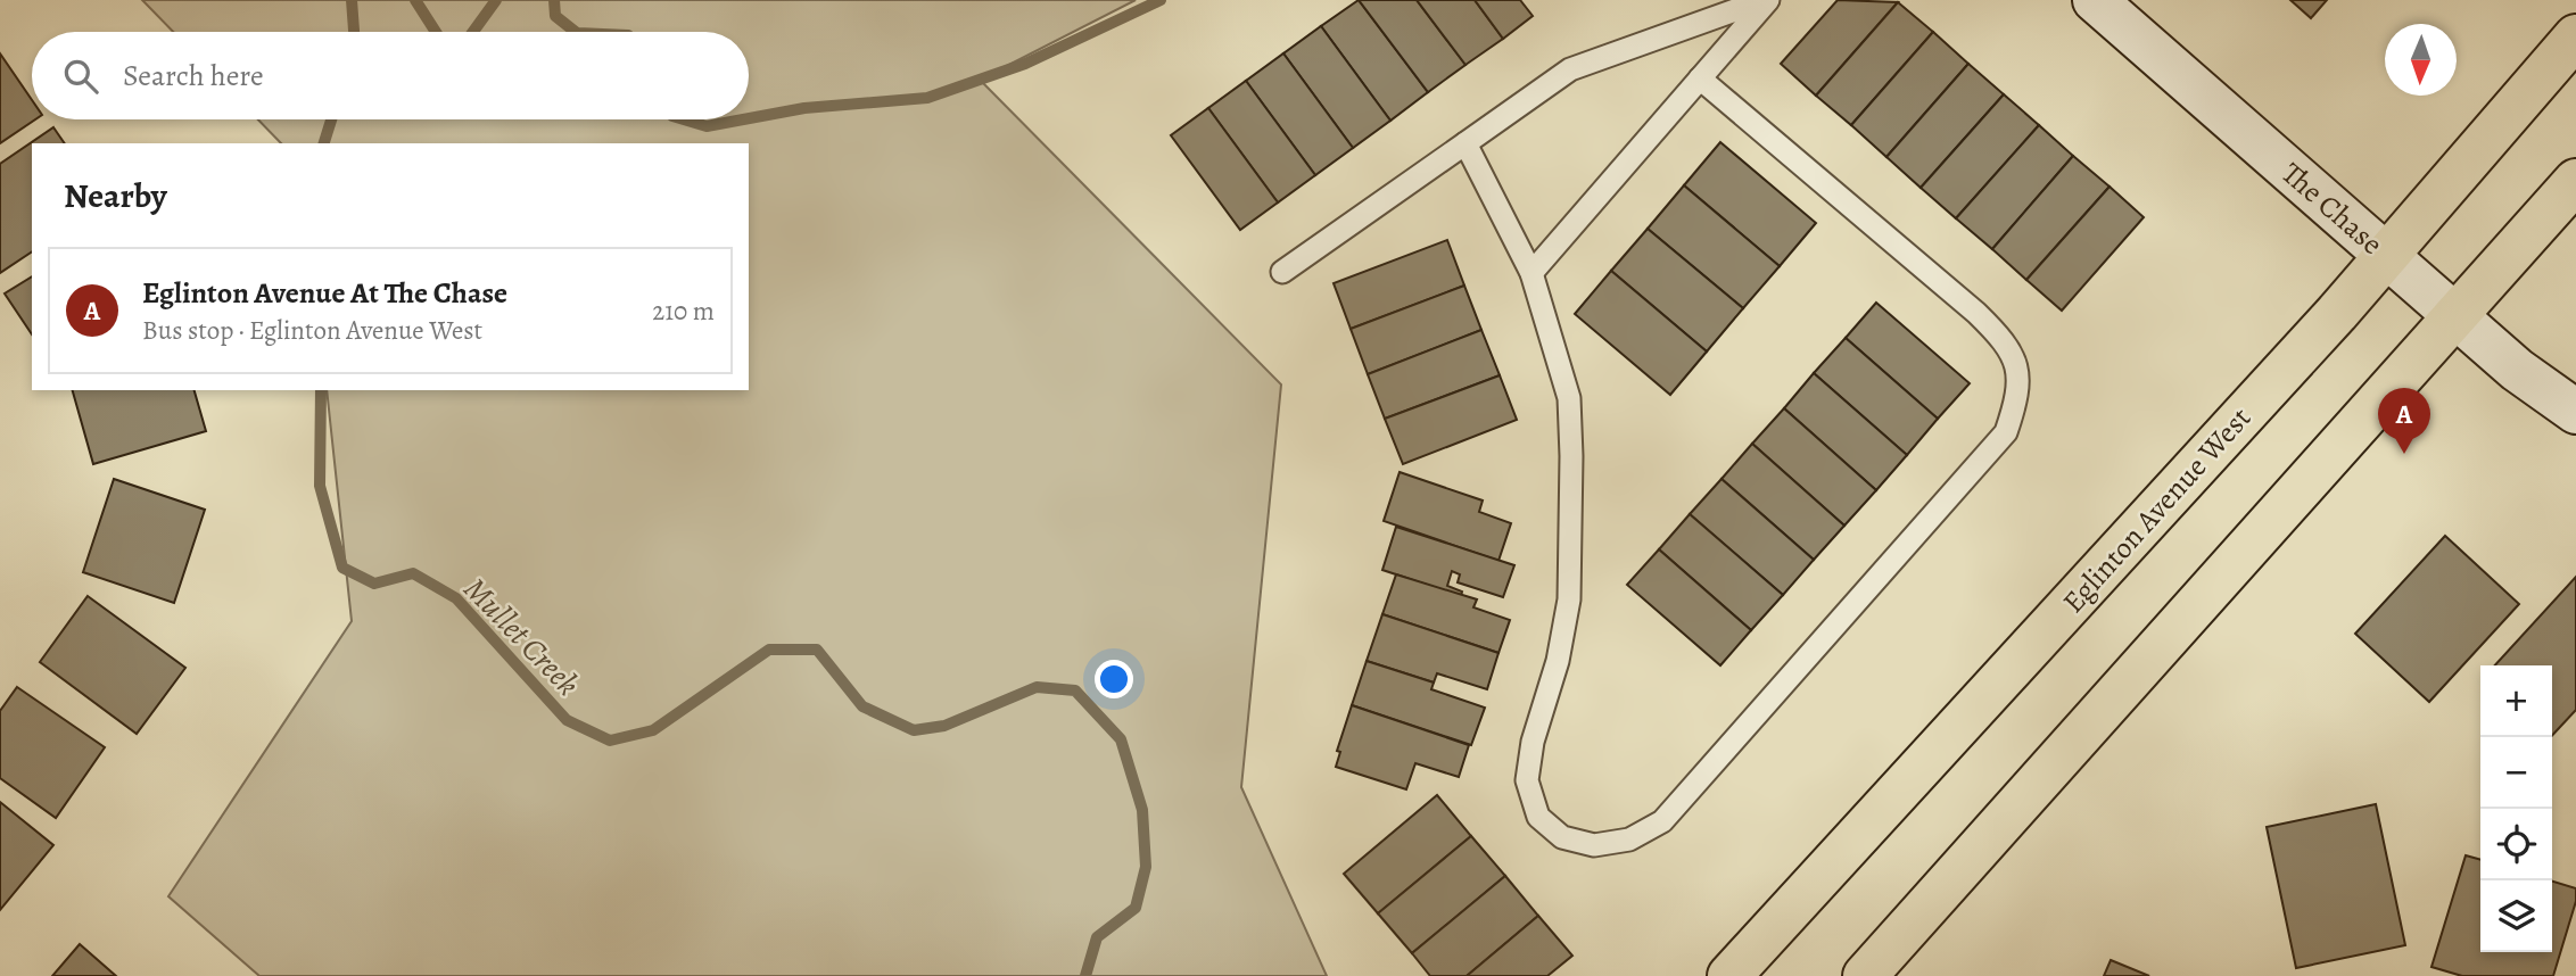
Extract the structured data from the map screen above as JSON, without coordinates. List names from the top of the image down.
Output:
{
  "streets": {
    "main road": ["Eglinton Avenue West"],
    "street": ["The Chase"]
  },
  "crossings": [
    ["The Chase", "Eglinton Avenue West"]
  ],
  "water": ["Mullet Creek"],
  "north": "bottom",
  "page": {
    "search": "Search here",
    "heading": "Nearby",
    "list": [
      {
        "mark": "A",
        "name": "Eglinton Avenue At The Chase",
        "note": "Bus stop · Eglinton Avenue West",
        "value": "210 m"
      }
    ],
    "pins": "A",
    "map_buttons": ["+", "−"]
  }
}
